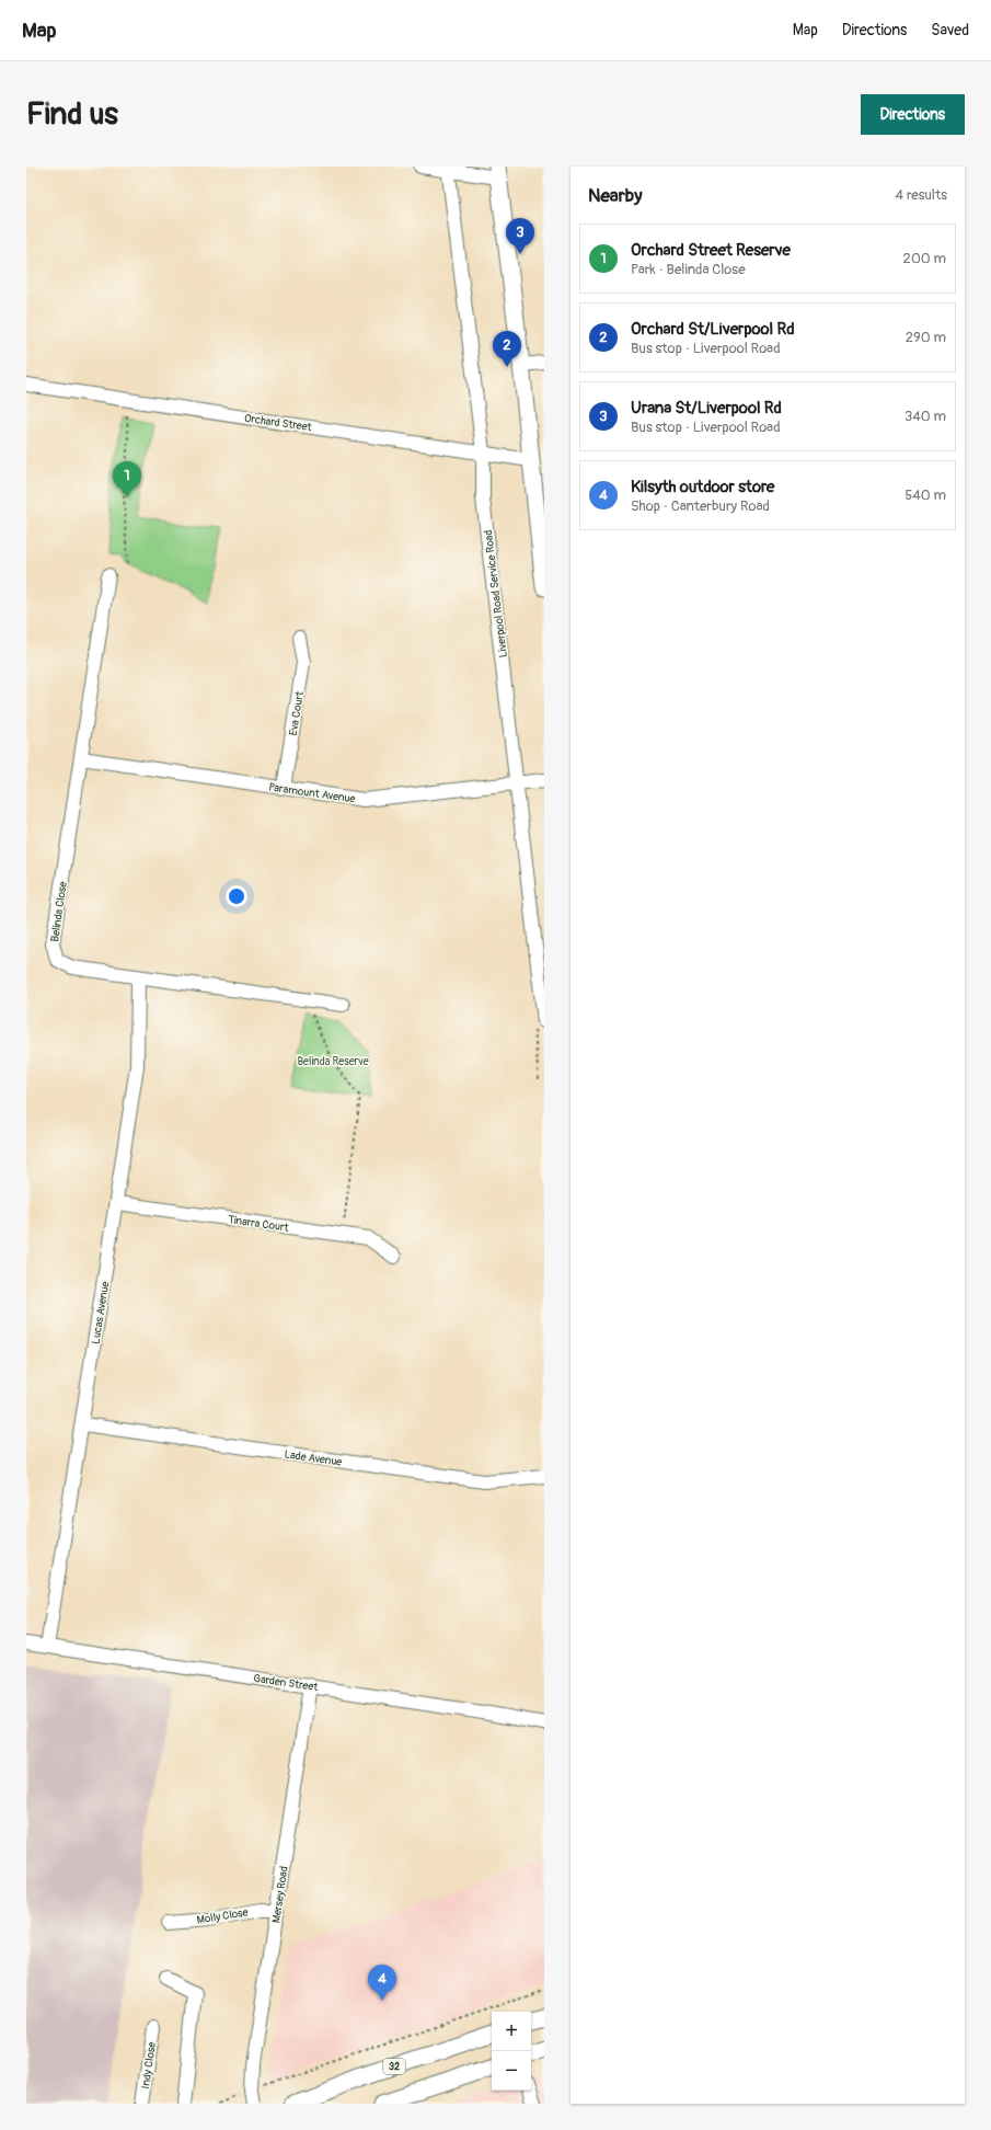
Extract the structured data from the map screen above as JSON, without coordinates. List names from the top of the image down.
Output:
{
  "streets": {
    "main road": ["32"],
    "street": [
      "Orchard Street",
      "Liverpool Road Service Road",
      "Eva Court",
      "Paramount Avenue",
      "Belinda Close",
      "Tinarra Court",
      "Lucas Avenue",
      "Lade Avenue",
      "Garden Street",
      "Mersey Road",
      "Molly Close",
      "Indy Close"
    ]
  },
  "crossings": [
    ["Orchard Street", "Liverpool Road Service Road"],
    ["Liverpool Road Service Road", "Paramount Avenue"],
    ["Eva Court", "Paramount Avenue"],
    ["Paramount Avenue", "Belinda Close"],
    ["Belinda Close", "Lucas Avenue"],
    ["Tinarra Court", "Lucas Avenue"],
    ["Lucas Avenue", "Lade Avenue"],
    ["Lucas Avenue", "Garden Street"],
    ["Garden Street", "Mersey Road"],
    ["Mersey Road", "Molly Close"]
  ],
  "parks": ["Belinda Reserve"],
  "page": {
    "header": "Map",
    "nav": ["Map", "Directions", "Saved"],
    "buttons": "Directions",
    "title": "Find us",
    "heading": ["Nearby", "4 results"],
    "pins": [
      "3",
      "2",
      "1",
      "4"
    ],
    "list": [
      {
        "mark": "1",
        "name": "Orchard Street Reserve",
        "note": "Park · Belinda Close",
        "value": "200 m"
      },
      {
        "mark": "2",
        "name": "Orchard St/Liverpool Rd",
        "note": "Bus stop · Liverpool Road",
        "value": "290 m"
      },
      {
        "mark": "3",
        "name": "Urana St/Liverpool Rd",
        "note": "Bus stop · Liverpool Road",
        "value": "340 m"
      },
      {
        "mark": "4",
        "name": "Kilsyth outdoor store",
        "note": "Shop · Canterbury Road",
        "value": "540 m"
      }
    ],
    "map_buttons": ["+", "−"]
  }
}
